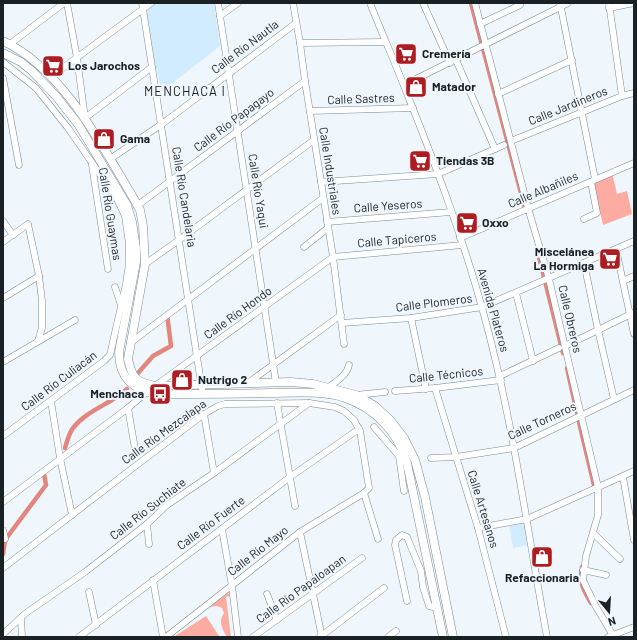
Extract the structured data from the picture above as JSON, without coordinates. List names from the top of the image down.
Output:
{
  "streets": {
    "street": [
      "Calle Río Nautla",
      "Calle Sastres",
      "Calle Jardineros",
      "Calle Río Papagayo",
      "Calle Industriales",
      "Calle Albañiles",
      "Calle Río Yaqui",
      "Calle Río Candelaria",
      "Calle Yeseros",
      "Calle Río Guaymas",
      "Calle Tapiceros",
      "Calle Plomeros",
      "Avenida Plateros",
      "Calle Río Hondo",
      "Calle Obreros",
      "Calle Técnicos",
      "Calle Río Culiacán",
      "Calle Torneros",
      "Calle Río Mezcalapa",
      "Calle Río Suchiate",
      "Calle Artesanos",
      "Calle Río Fuerte",
      "Calle Río Mayo",
      "Calle Río Papaloapan"
    ]
  },
  "crossings": [
    ["Calle Río Nautla", "Calle Industriales"],
    ["Calle Río Nautla", "Calle Río Yaqui"],
    ["Calle Río Nautla", "Calle Río Candelaria"],
    ["Calle Sastres", "Calle Industriales"],
    ["Calle Sastres", "Avenida Plateros"],
    ["Calle Jardineros", "Calle Obreros"],
    ["Calle Río Papagayo", "Calle Industriales"],
    ["Calle Río Papagayo", "Calle Río Yaqui"],
    ["Calle Río Papagayo", "Calle Río Candelaria"],
    ["Calle Industriales", "Calle Yeseros"],
    ["Calle Industriales", "Calle Tapiceros"],
    ["Calle Industriales", "Calle Plomeros"],
    ["Calle Industriales", "Calle Río Hondo"],
    ["Calle Albañiles", "Avenida Plateros"],
    ["Calle Albañiles", "Calle Obreros"],
    ["Calle Río Yaqui", "Calle Río Hondo"],
    ["Calle Río Candelaria", "Calle Río Hondo"],
    ["Calle Yeseros", "Avenida Plateros"],
    ["Calle Tapiceros", "Avenida Plateros"],
    ["Calle Tapiceros", "Calle Río Hondo"],
    ["Calle Plomeros", "Avenida Plateros"],
    ["Calle Plomeros", "Calle Obreros"],
    ["Avenida Plateros", "Calle Técnicos"],
    ["Avenida Plateros", "Calle Torneros"],
    ["Calle Obreros", "Calle Técnicos"],
    ["Calle Obreros", "Calle Torneros"],
    ["Calle Técnicos", "Calle Artesanos"],
    ["Calle Torneros", "Calle Artesanos"],
    ["Calle Río Mezcalapa", "Calle Río Suchiate"],
    ["Calle Río Mezcalapa", "Calle Río Fuerte"],
    ["Calle Río Mezcalapa", "Calle Río Mayo"],
    ["Calle Río Fuerte", "Calle Río Mayo"]
  ],
  "districts": ["MENCHACA I"],
  "places": {
    "supermarket": [
      "Cremería",
      "Los Jarochos",
      "Tiendas 3B",
      "Oxxo",
      "Miscelánea La Hormiga"
    ],
    "shop": [
      "Matador",
      "Gama",
      "Nutrigo 2",
      "Refaccionaria"
    ],
    "bus stop": ["Menchaca"]
  },
  "north": "bottom"
}
